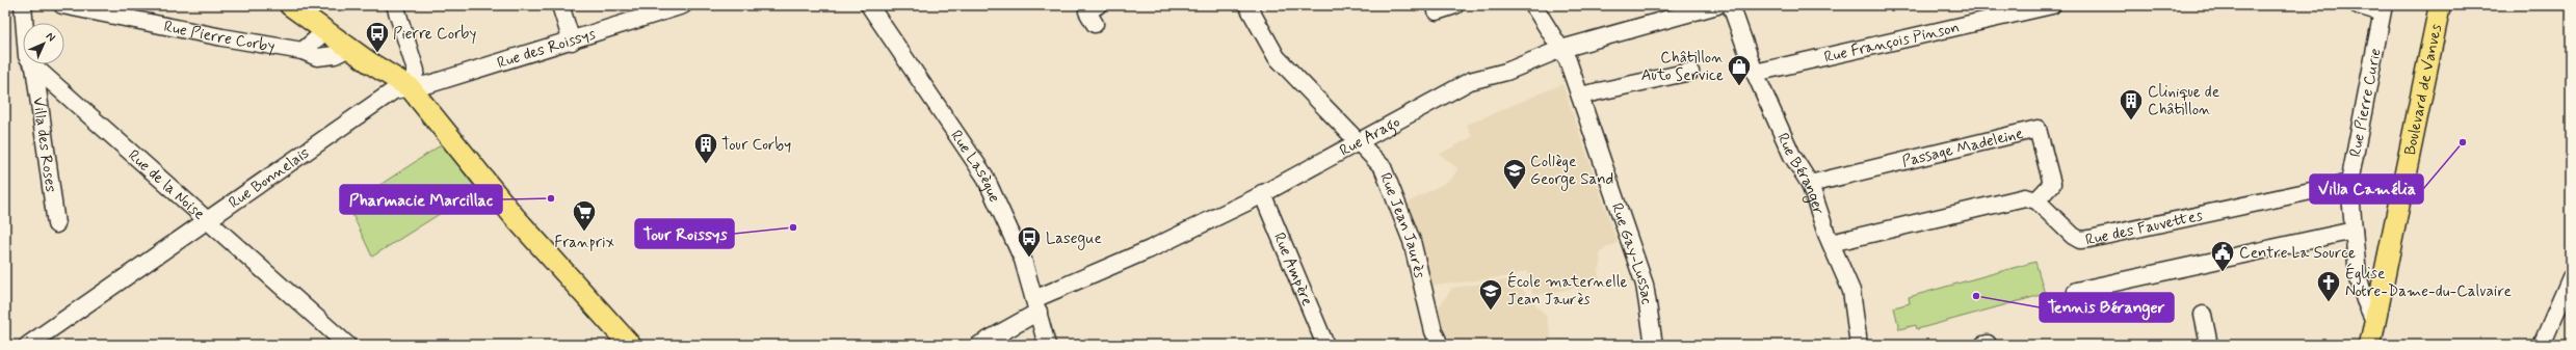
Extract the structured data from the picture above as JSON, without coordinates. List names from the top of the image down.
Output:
{
  "streets": {
    "main road": ["Boulevard de Vanves"],
    "street": [
      "Rue Pierre Corby",
      "Rue François Pinson",
      "Rue des Roissys",
      "Rue Pierre Curie",
      "Rue Arago",
      "Villa des Roses",
      "Passage Madeleine",
      "Rue Lasègue",
      "Rue Béranger",
      "Rue Bonnelais",
      "Rue de la Noise",
      "Rue des Fauvettes",
      "Rue Jean Jaurès",
      "Rue Gay-Lussac",
      "Rue Ampère"
    ]
  },
  "crossings": [
    ["Rue François Pinson", "Rue Béranger"],
    ["Rue des Roissys", "Rue Bonnelais"],
    ["Boulevard de Vanves", "Rue Pierre Curie"],
    ["Rue Pierre Curie", "Rue des Fauvettes"],
    ["Rue Arago", "Rue Lasègue"],
    ["Rue Arago", "Rue Jean Jaurès"],
    ["Rue Arago", "Rue Gay-Lussac"],
    ["Rue Arago", "Rue Ampère"],
    ["Villa des Roses", "Rue de la Noise"],
    ["Passage Madeleine", "Rue Béranger"],
    ["Passage Madeleine", "Rue des Fauvettes"],
    ["Rue Bonnelais", "Rue de la Noise"]
  ],
  "places": {
    "bus stop": ["Pierre Corby", "Lasegue"],
    "shop": ["Châtillon Auto Service"],
    "building": ["Clinique de Châtillon", "Tour Corby"],
    "other": [
      "Villa Camélia",
      "Pharmacie Marcillac",
      "Tour Roissys",
      "Tennis Béranger"
    ],
    "school or university": ["Collège George Sand", "École maternelle Jean Jaurès"],
    "supermarket": ["Franprix"],
    "public building": ["Centre La Source"],
    "church": ["Église Notre-Dame-du-Calvaire"]
  },
  "north": "top right"
}
